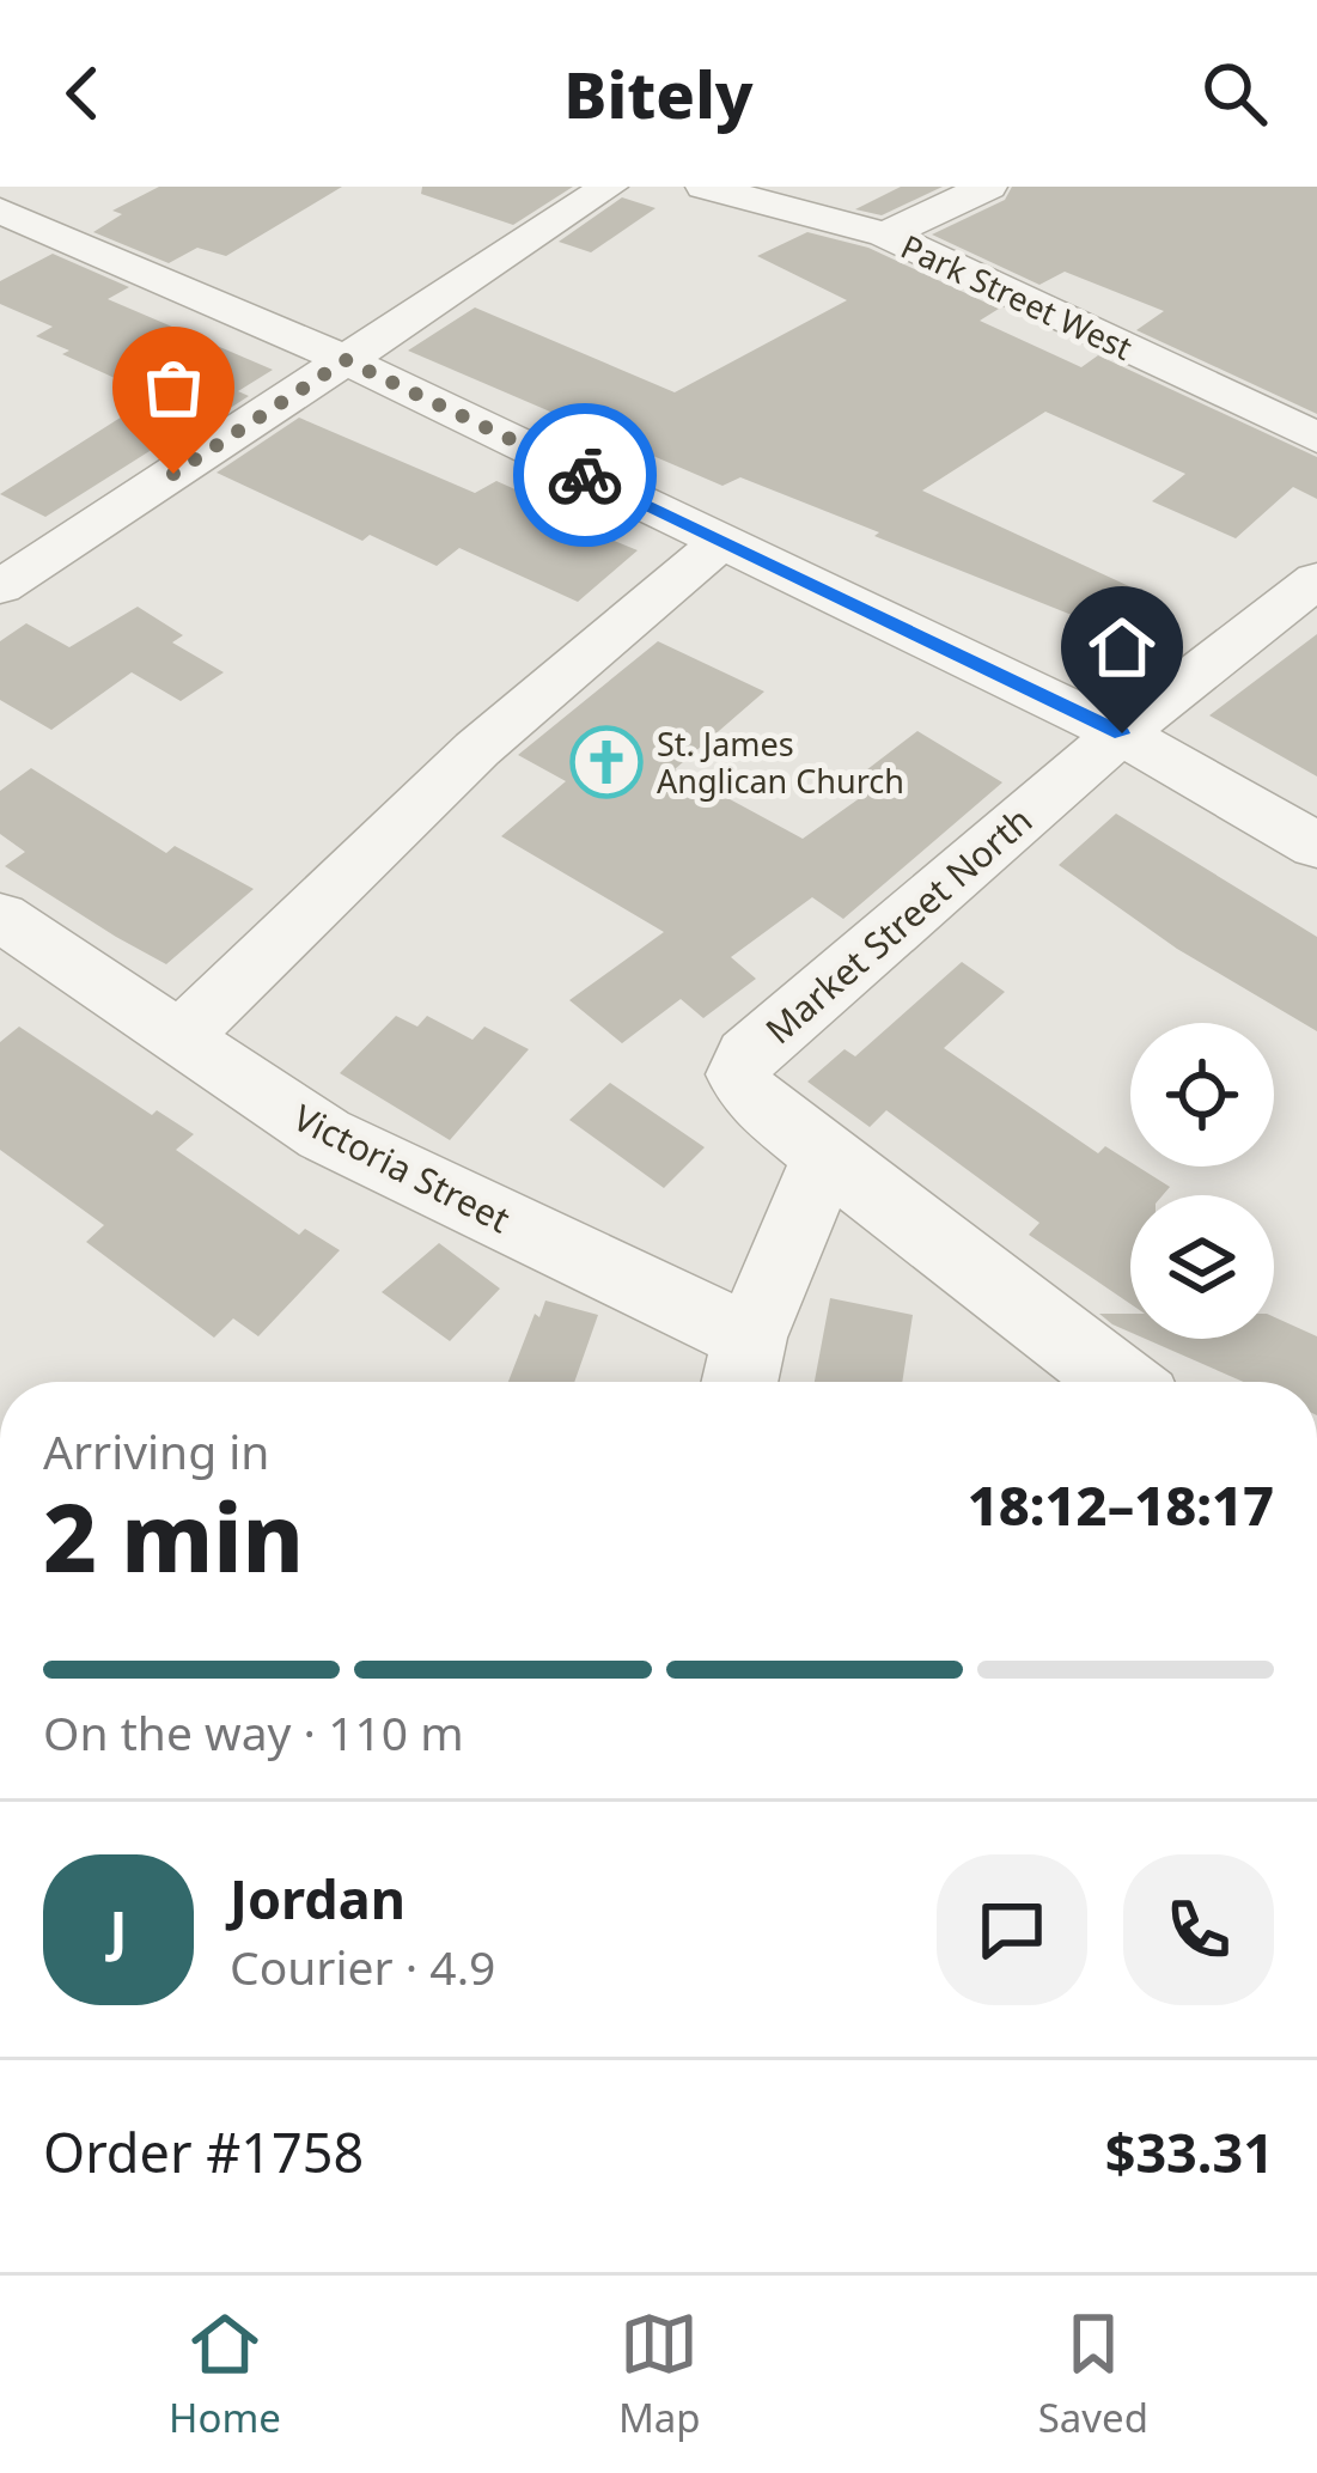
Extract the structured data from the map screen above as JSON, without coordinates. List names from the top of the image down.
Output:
{
  "streets": {
    "street": ["Park Street West", "Market Street North", "Victoria Street"]
  },
  "places": {
    "church": ["St. James Anglican Church"]
  },
  "page": {
    "header": "Bitely",
    "heading": ["2 min", "Arriving in", "18:12–18:17"],
    "panel": [
      "Jordan",
      "Courier · 4.9",
      "Order #1758",
      "$33.31"
    ],
    "bar": "On the way · 110 m",
    "round": "J",
    "tabs": ["Home", "Map", "Saved"]
  }
}
